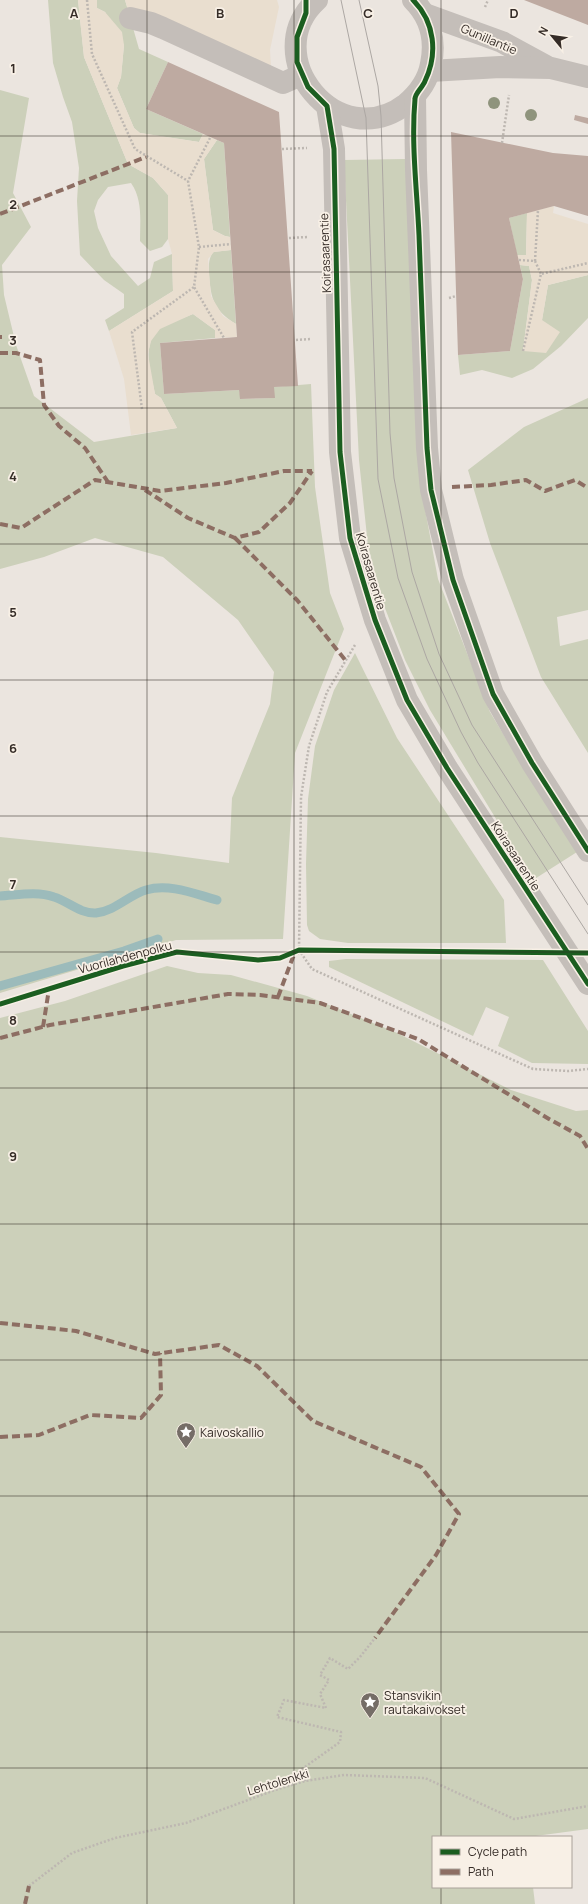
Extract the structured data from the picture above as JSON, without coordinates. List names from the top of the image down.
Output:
{
  "streets": {
    "street": ["Gunillantie", "Koirasaarentie"],
    "path": ["Lehtolenkki"],
    "cycle path": ["Vuorilahdenpolku"]
  },
  "places": {
    "place": ["Kaivoskallio", "Stansvikin rautakaivokset"]
  },
  "legend": ["Cycle path", "Path"],
  "north": "top left",
  "grid": {
    "columns": [
      "A",
      "B",
      "C",
      "D"
    ],
    "rows": [
      "1",
      "2",
      "3",
      "4",
      "5",
      "6",
      "7",
      "8",
      "9"
    ]
  }
}
